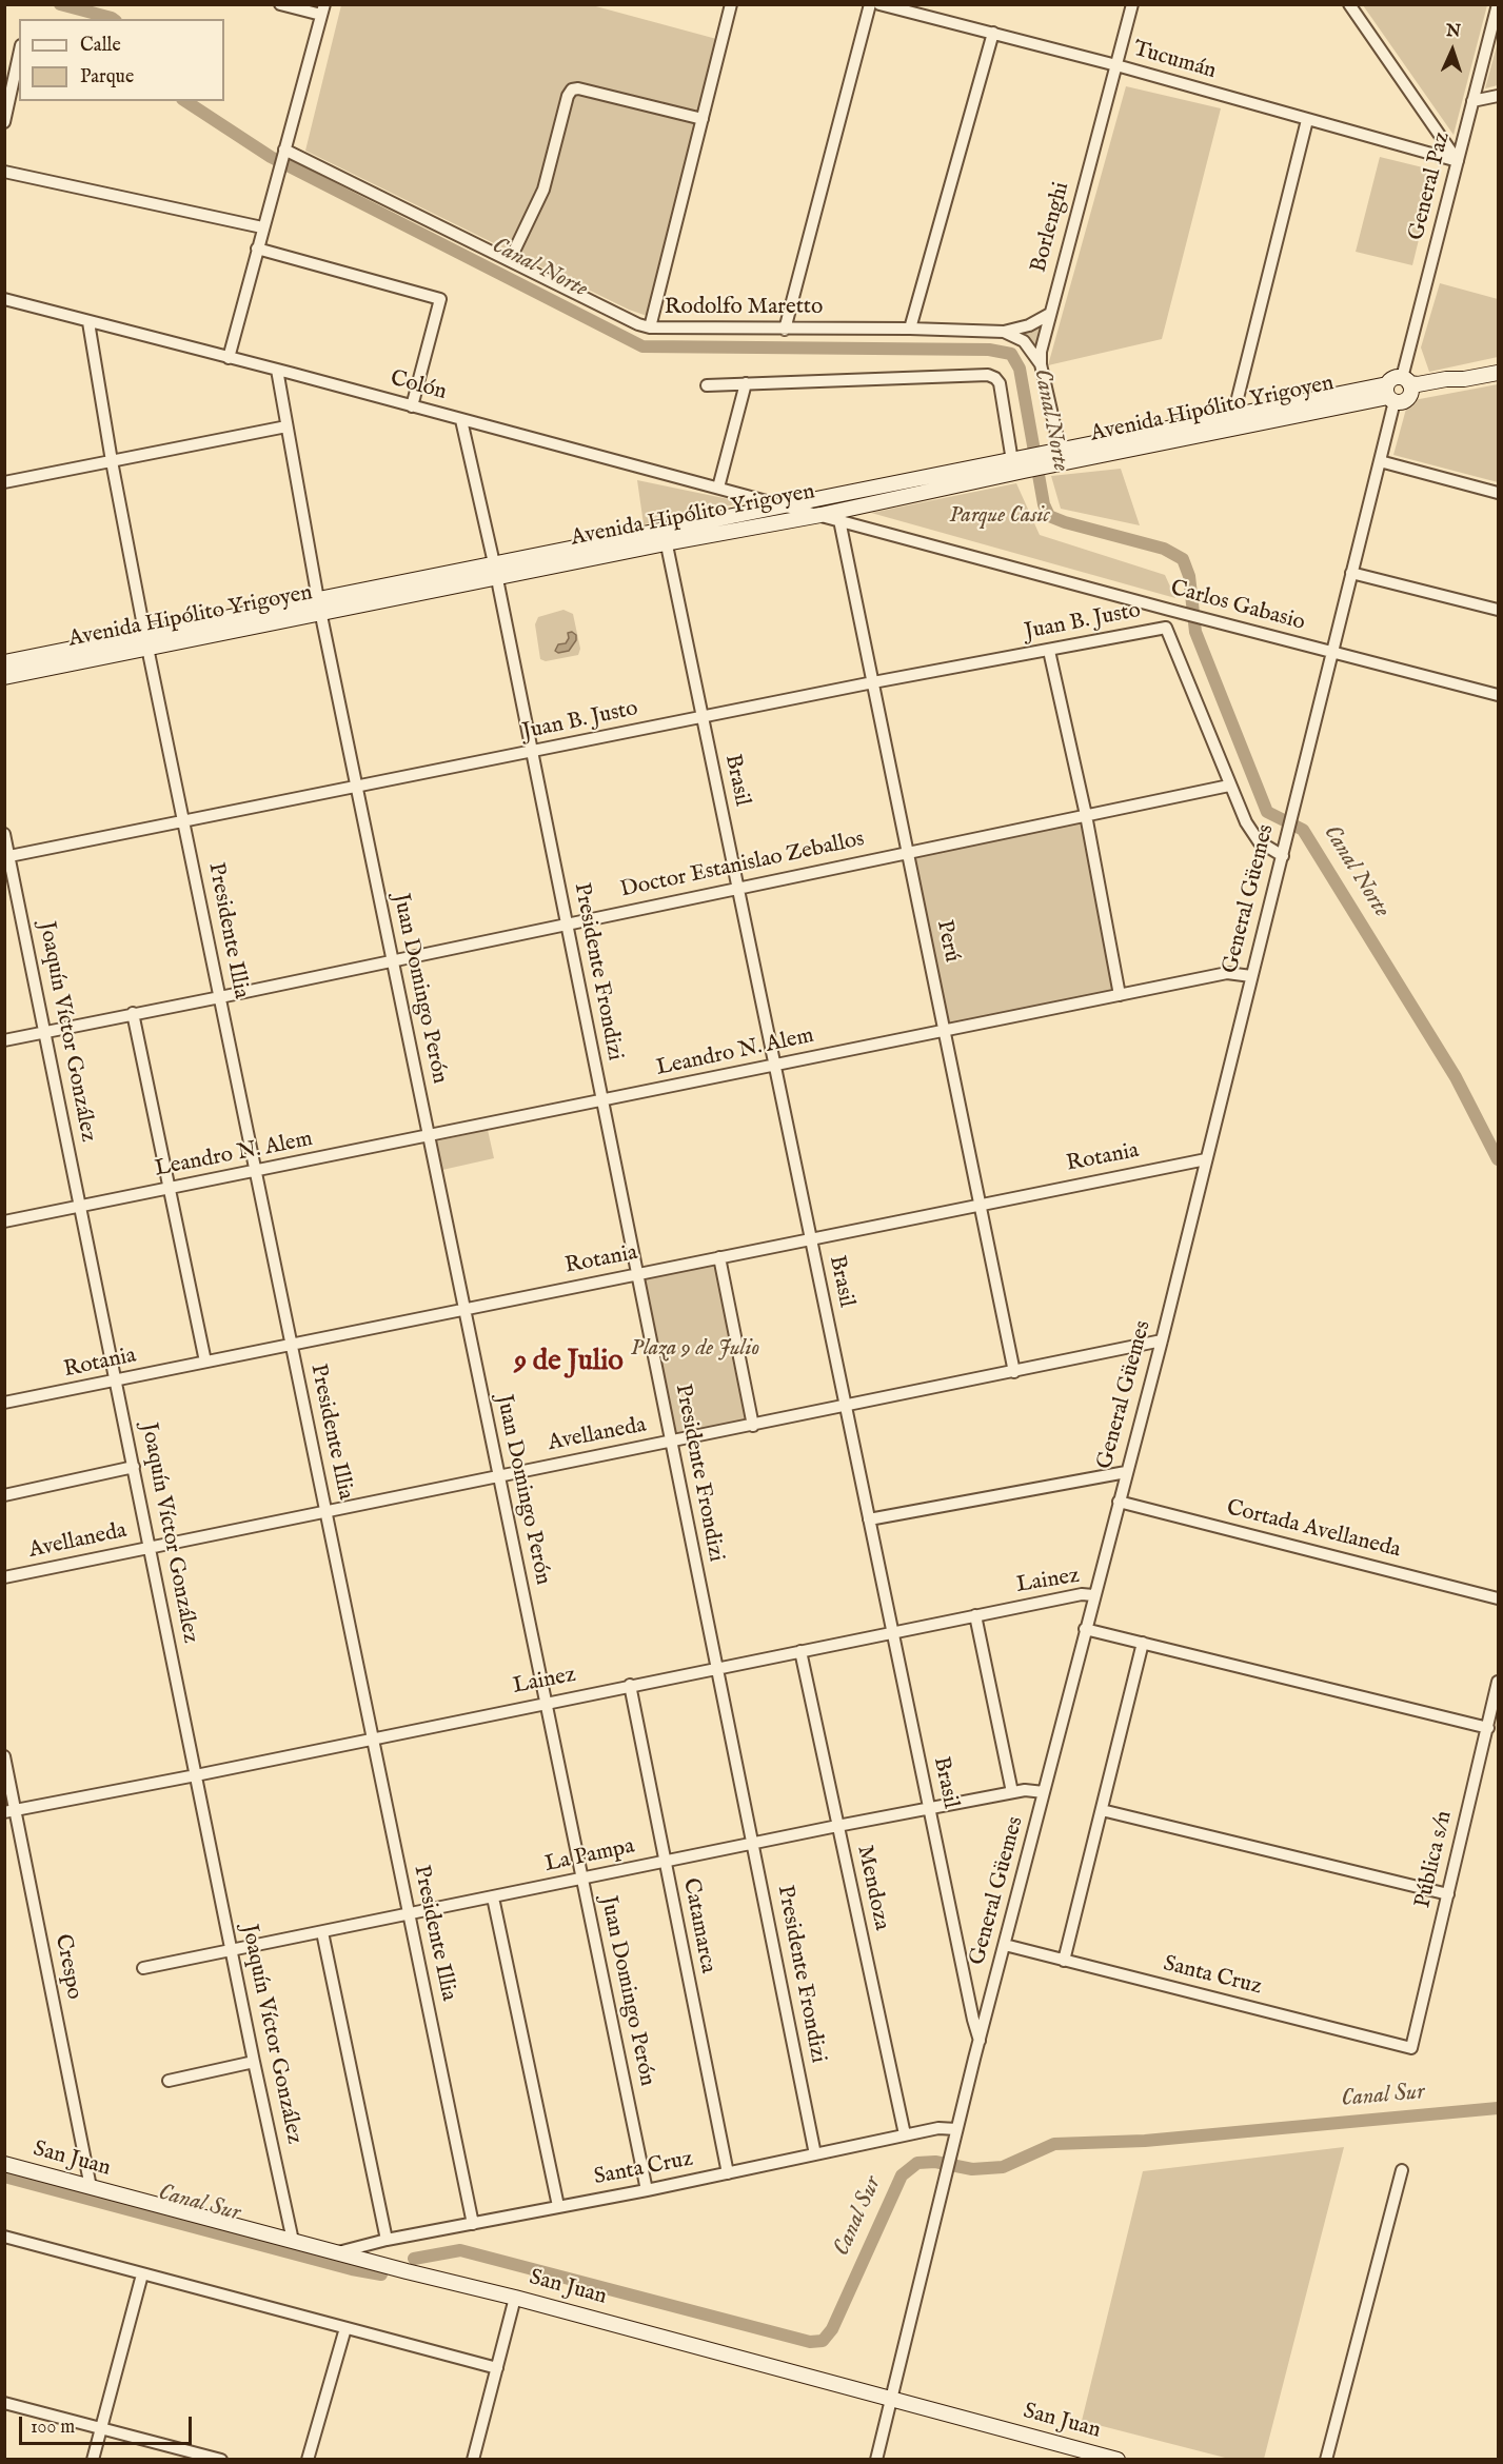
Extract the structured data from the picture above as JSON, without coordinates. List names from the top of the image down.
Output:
{
  "streets": {
    "street": [
      "Tucumán",
      "General Paz",
      "Borlenghi",
      "Rodolfo Maretto",
      "Colón",
      "Avenida Hipólito Yrigoyen",
      "Carlos Gabasio",
      "Juan B. Justo",
      "Brasil",
      "Doctor Estanislao Zeballos",
      "General Güemes",
      "Presidente Illia",
      "Perú",
      "Presidente Frondizi",
      "Juan Domingo Perón",
      "Joaquín Víctor González",
      "Leandro N. Alem",
      "Rotania",
      "Avellaneda",
      "Cortada Avellaneda",
      "Lainez",
      "La Pampa",
      "Pública s/n",
      "Mendoza",
      "Catamarca",
      "Crespo",
      "Santa Cruz",
      "San Juan"
    ]
  },
  "crossings": [
    ["Tucumán", "General Paz"],
    ["Tucumán", "Borlenghi"],
    ["General Paz", "Avenida Hipólito Yrigoyen"],
    ["General Paz", "General Güemes"],
    ["Borlenghi", "Avenida Hipólito Yrigoyen"],
    ["Colón", "Avenida Hipólito Yrigoyen"],
    ["Colón", "Carlos Gabasio"],
    ["Colón", "Presidente Illia"],
    ["Colón", "Presidente Frondizi"],
    ["Colón", "Juan Domingo Perón"],
    ["Avenida Hipólito Yrigoyen", "Carlos Gabasio"],
    ["Avenida Hipólito Yrigoyen", "Brasil"],
    ["Avenida Hipólito Yrigoyen", "General Güemes"],
    ["Avenida Hipólito Yrigoyen", "Presidente Illia"],
    ["Avenida Hipólito Yrigoyen", "Presidente Frondizi"],
    ["Avenida Hipólito Yrigoyen", "Juan Domingo Perón"],
    ["Carlos Gabasio", "General Güemes"],
    ["Carlos Gabasio", "Perú"],
    ["Juan B. Justo", "Brasil"],
    ["Juan B. Justo", "Presidente Illia"],
    ["Juan B. Justo", "Perú"],
    ["Juan B. Justo", "Presidente Frondizi"],
    ["Juan B. Justo", "Juan Domingo Perón"],
    ["Juan B. Justo", "Joaquín Víctor González"],
    ["Brasil", "Doctor Estanislao Zeballos"],
    ["Brasil", "General Güemes"],
    ["Brasil", "Leandro N. Alem"],
    ["Brasil", "Rotania"],
    ["Brasil", "Avellaneda"],
    ["Brasil", "Lainez"],
    ["Brasil", "La Pampa"],
    ["Doctor Estanislao Zeballos", "Presidente Illia"],
    ["Doctor Estanislao Zeballos", "Perú"],
    ["Doctor Estanislao Zeballos", "Presidente Frondizi"],
    ["Doctor Estanislao Zeballos", "Juan Domingo Perón"],
    ["Doctor Estanislao Zeballos", "Joaquín Víctor González"],
    ["General Güemes", "Leandro N. Alem"],
    ["General Güemes", "Rotania"],
    ["General Güemes", "Avellaneda"],
    ["General Güemes", "Cortada Avellaneda"],
    ["General Güemes", "Lainez"],
    ["General Güemes", "La Pampa"],
    ["General Güemes", "Santa Cruz"],
    ["General Güemes", "San Juan"],
    ["Presidente Illia", "Leandro N. Alem"],
    ["Presidente Illia", "Rotania"],
    ["Presidente Illia", "Avellaneda"],
    ["Presidente Illia", "Lainez"],
    ["Presidente Illia", "La Pampa"],
    ["Presidente Illia", "Santa Cruz"],
    ["Perú", "Leandro N. Alem"],
    ["Perú", "Rotania"],
    ["Perú", "Avellaneda"],
    ["Presidente Frondizi", "Leandro N. Alem"],
    ["Presidente Frondizi", "Rotania"],
    ["Presidente Frondizi", "Avellaneda"],
    ["Presidente Frondizi", "Lainez"],
    ["Presidente Frondizi", "La Pampa"],
    ["Presidente Frondizi", "Santa Cruz"],
    ["Juan Domingo Perón", "Leandro N. Alem"],
    ["Juan Domingo Perón", "Rotania"],
    ["Juan Domingo Perón", "Avellaneda"],
    ["Juan Domingo Perón", "Lainez"],
    ["Juan Domingo Perón", "La Pampa"],
    ["Juan Domingo Perón", "Santa Cruz"],
    ["Joaquín Víctor González", "Leandro N. Alem"],
    ["Joaquín Víctor González", "Rotania"],
    ["Joaquín Víctor González", "Avellaneda"],
    ["Joaquín Víctor González", "Lainez"],
    ["Joaquín Víctor González", "La Pampa"],
    ["Joaquín Víctor González", "San Juan"],
    ["Lainez", "Mendoza"],
    ["Lainez", "Catamarca"],
    ["Lainez", "Crespo"],
    ["La Pampa", "Mendoza"],
    ["La Pampa", "Catamarca"],
    ["Pública s/n", "Santa Cruz"],
    ["Mendoza", "Santa Cruz"],
    ["Catamarca", "Santa Cruz"],
    ["Crespo", "San Juan"],
    ["Santa Cruz", "San Juan"]
  ],
  "districts": ["9 de Julio"],
  "water": ["Canal Norte", "Canal Sur"],
  "parks": ["Parque Casic", "Plaza 9 de Julio"],
  "legend": ["Calle", "Parque"],
  "scale_bar": "100 m",
  "north": "top"
}
